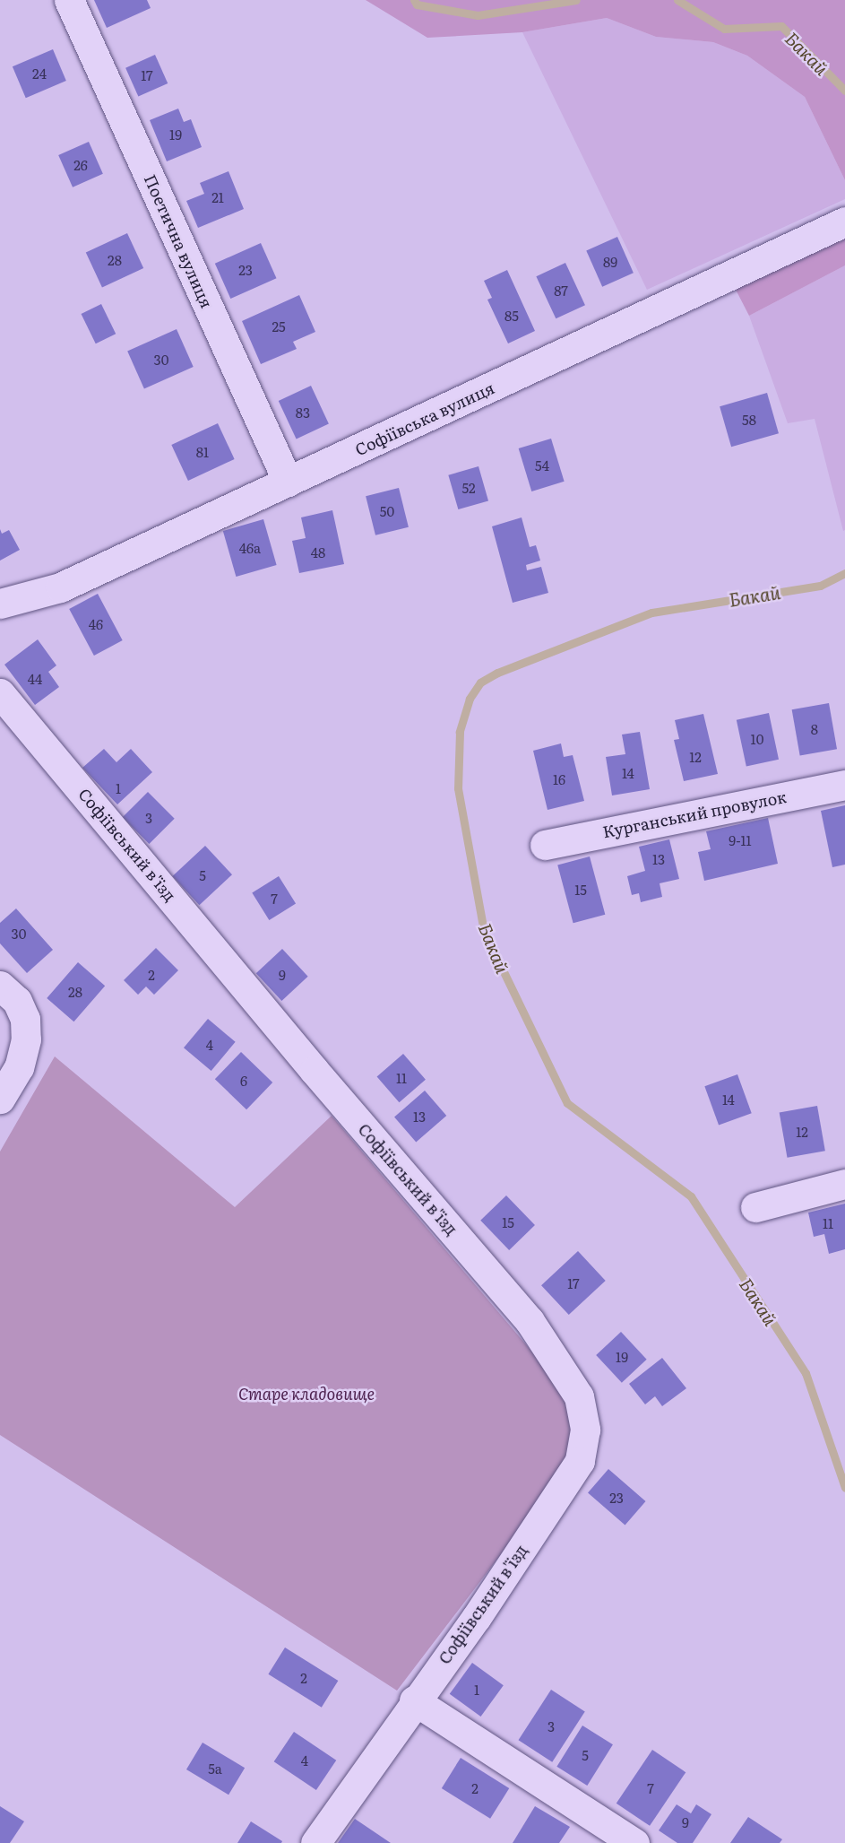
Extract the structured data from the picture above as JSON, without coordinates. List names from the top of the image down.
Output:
{
  "streets": {
    "street": [
      "Поетична вулиця",
      "Софіївська вулиця",
      "Курганський провулок",
      "Софіївський в'їзд"
    ]
  },
  "crossings": [
    ["Поетична вулиця", "Софіївська вулиця"]
  ],
  "water": ["Бакай"],
  "parks": ["Старе кладовище"],
  "house_numbers": [
    "24",
    "17",
    "19",
    "26",
    "21",
    "28",
    "89",
    "23",
    "87",
    "85",
    "25",
    "30",
    "83",
    "58",
    "81",
    "54",
    "52",
    "50",
    "46а",
    "48",
    "46",
    "44",
    "8",
    "10",
    "12",
    "14",
    "16",
    "1",
    "3",
    "9-11",
    "13",
    "5",
    "15",
    "7",
    "30",
    "2",
    "9",
    "28",
    "4",
    "11",
    "6",
    "14",
    "13",
    "12",
    "15",
    "11",
    "17",
    "19",
    "23",
    "2",
    "1",
    "3",
    "5",
    "4",
    "5а",
    "2",
    "7",
    "9"
  ]
}
